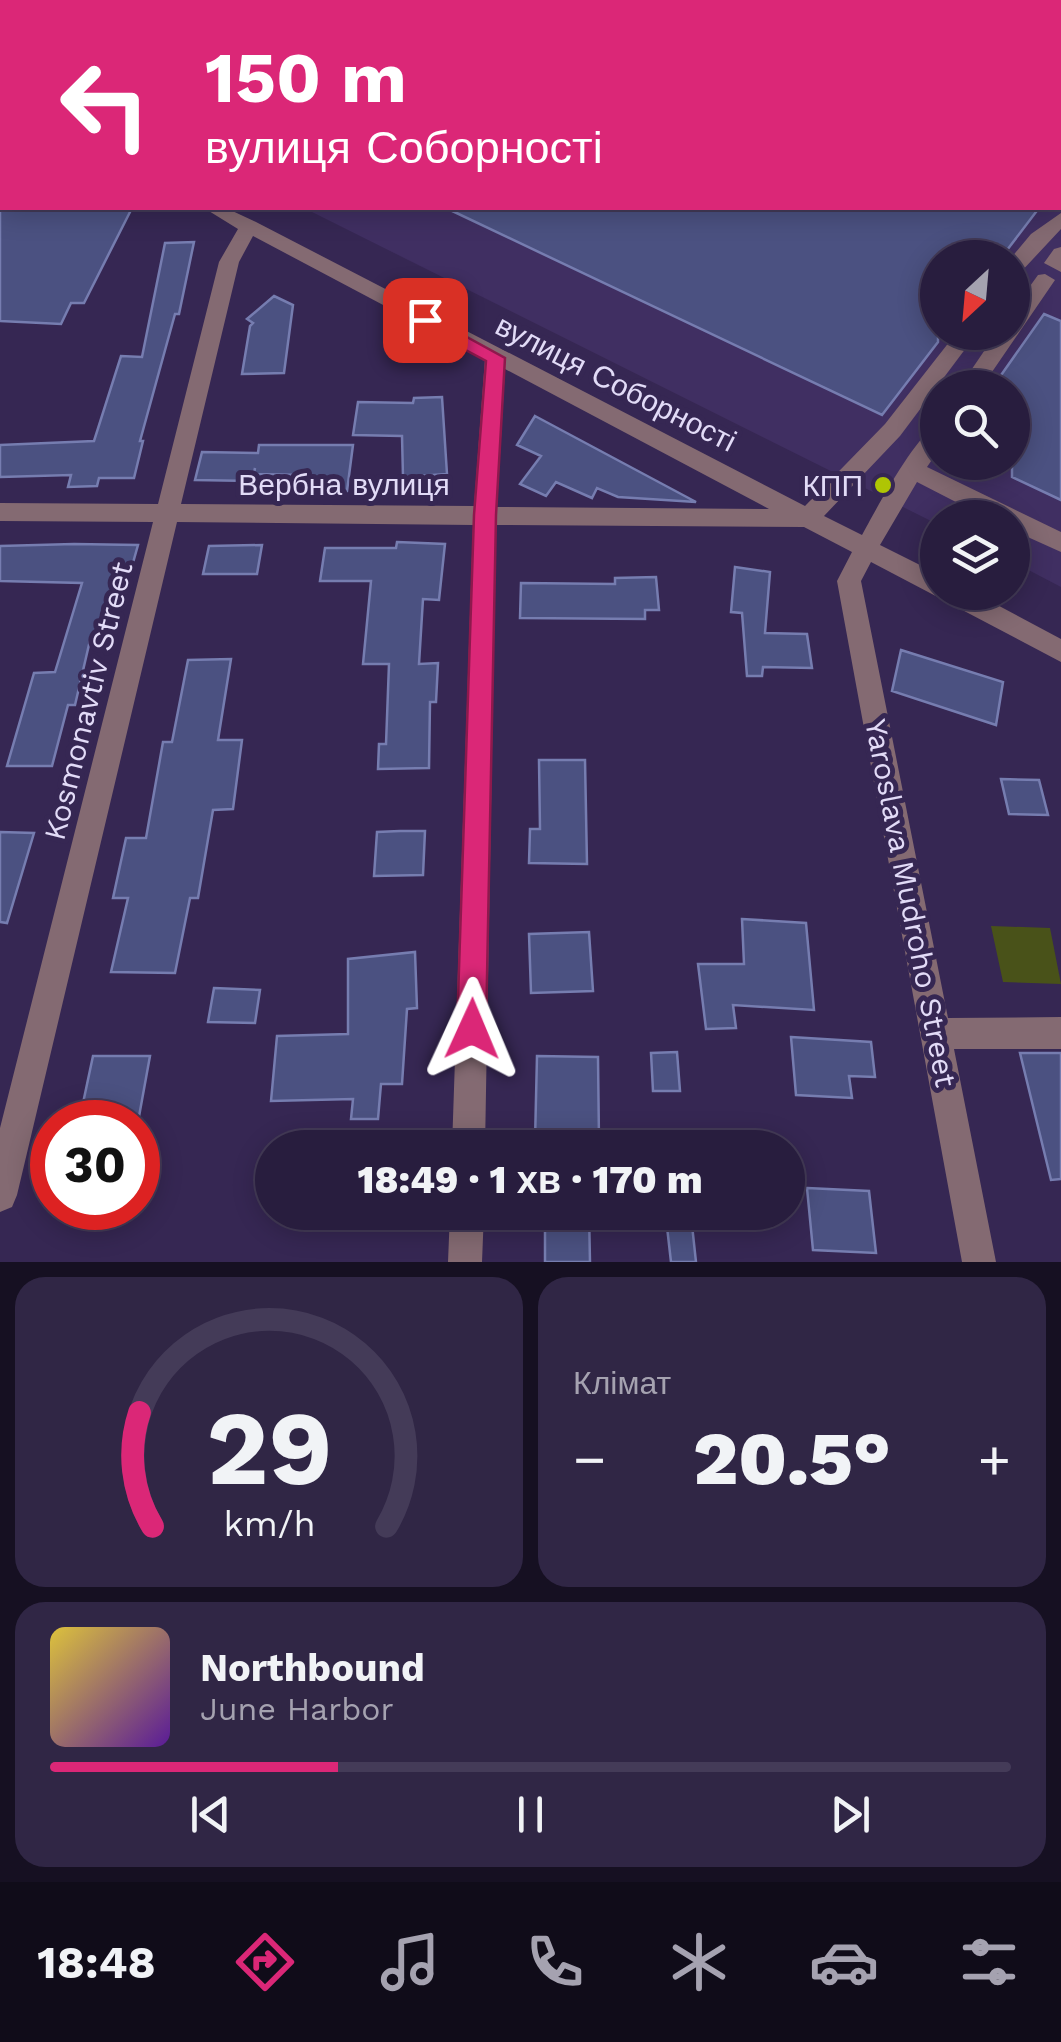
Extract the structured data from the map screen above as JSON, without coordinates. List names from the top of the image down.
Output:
{
  "streets": {
    "street": [
      "вулиця Соборності",
      "Вербна вулиця",
      "Kosmonavtiv Street",
      "Yaroslava Mudroho Street"
    ]
  },
  "crossings": [
    ["вулиця Соборності", "Вербна вулиця"],
    ["вулиця Соборності", "Kosmonavtiv Street"],
    ["вулиця Соборності", "Yaroslava Mudroho Street"],
    ["Вербна вулиця", "Kosmonavtiv Street"]
  ],
  "places": ["КПП"],
  "north": "bottom left",
  "page": {
    "turn": ["150 m", "вулиця Соборності"],
    "limit": "30",
    "trip": "18:49 · 1 хв · 170 m",
    "tile": "Клімат",
    "heat": ["−", "20.5°", "+"],
    "song": ["Northbound", "June Harbor"],
    "tabs": "18:48",
    "gauge": ["29", "km/h"]
  }
}
